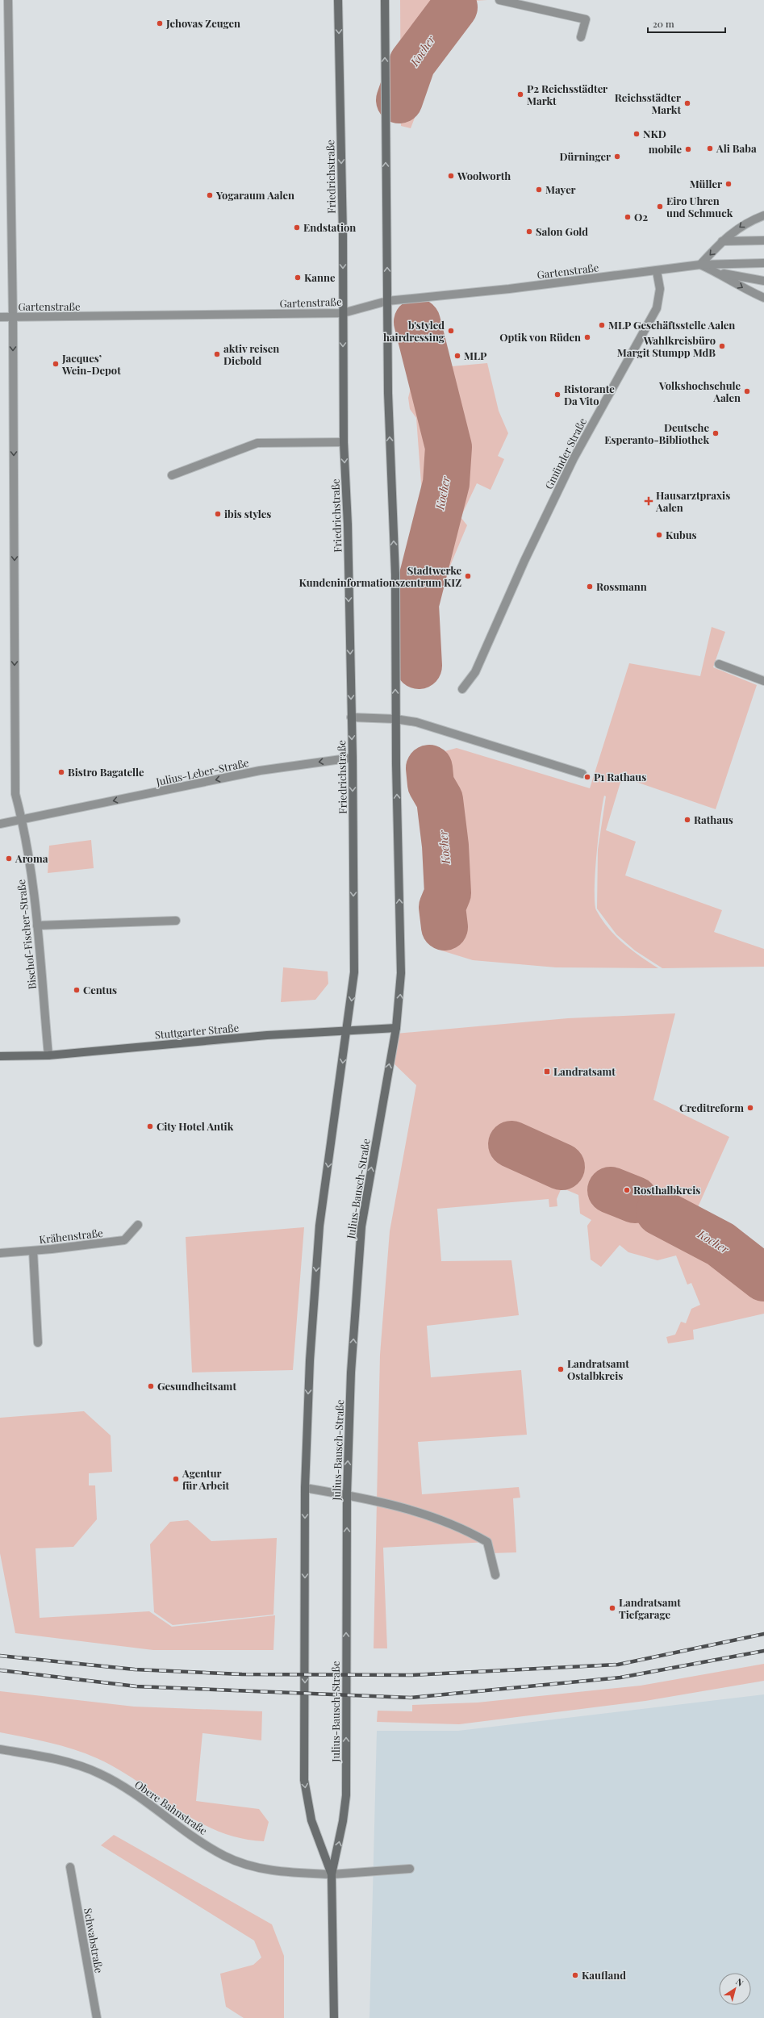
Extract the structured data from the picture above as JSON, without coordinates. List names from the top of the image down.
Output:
{
  "streets": {
    "main road": ["Friedrichstraße", "Stuttgarter Straße", "Julius-Bausch-Straße"],
    "street": [
      "Gartenstraße",
      "Gmünder Straße",
      "Julius-Leber-Straße",
      "Bischof-Fischer-Straße",
      "Krähenstraße",
      "Obere Bahnstraße",
      "Schwabstraße"
    ]
  },
  "crossings": [
    ["Friedrichstraße", "Gartenstraße"],
    ["Friedrichstraße", "Julius-Leber-Straße"],
    ["Friedrichstraße", "Stuttgarter Straße"],
    ["Friedrichstraße", "Julius-Bausch-Straße"],
    ["Gartenstraße", "Gmünder Straße"],
    ["Gartenstraße", "Bischof-Fischer-Straße"],
    ["Julius-Leber-Straße", "Bischof-Fischer-Straße"],
    ["Bischof-Fischer-Straße", "Stuttgarter Straße"],
    ["Stuttgarter Straße", "Julius-Bausch-Straße"],
    ["Julius-Bausch-Straße", "Obere Bahnstraße"]
  ],
  "one_way": ["Julius-Leber-Straße", "Bischof-Fischer-Straße"],
  "water": ["Kocher"],
  "places": {
    "other": [
      "Jehovas Zeugen",
      "P2 Reichsstädter Markt",
      "Reichsstädter Markt",
      "NKD",
      "Ali Baba",
      "mobile",
      "Dürninger",
      "Woolworth",
      "Müller",
      "Mayer",
      "Yogaraum Aalen",
      "Eiro Uhren und Schmuck",
      "O2",
      "Endstation",
      "Salon Gold",
      "Kanne",
      "MLP Geschäftsstelle Aalen",
      "b'styled hairdressing",
      "Optik von Rüden",
      "Wahlkreisbüro Margit Stumpp MdB",
      "aktiv reisen Diebold",
      "MLP",
      "Jacques’ Wein-Depot",
      "Volkshochschule Aalen",
      "Ristorante Da Vito",
      "Deutsche Esperanto-Bibliothek",
      "ibis styles",
      "Kubus",
      "Stadtwerke Kundeninformationszentrum KIZ",
      "Rossmann",
      "Bistro Bagatelle",
      "P1 Rathaus",
      "Rathaus",
      "Aroma",
      "Centus",
      "Creditreform",
      "City Hotel Antik",
      "Rosthalbkreis",
      "Landratsamt Ostalbkreis",
      "Gesundheitsamt",
      "Agentur für Arbeit",
      "Landratsamt Tiefgarage",
      "Kaufland"
    ],
    "health": ["Hausarztpraxis Aalen"],
    "transit": ["Landratsamt"]
  },
  "scale_bar": "20 m",
  "north": "top right"
}
